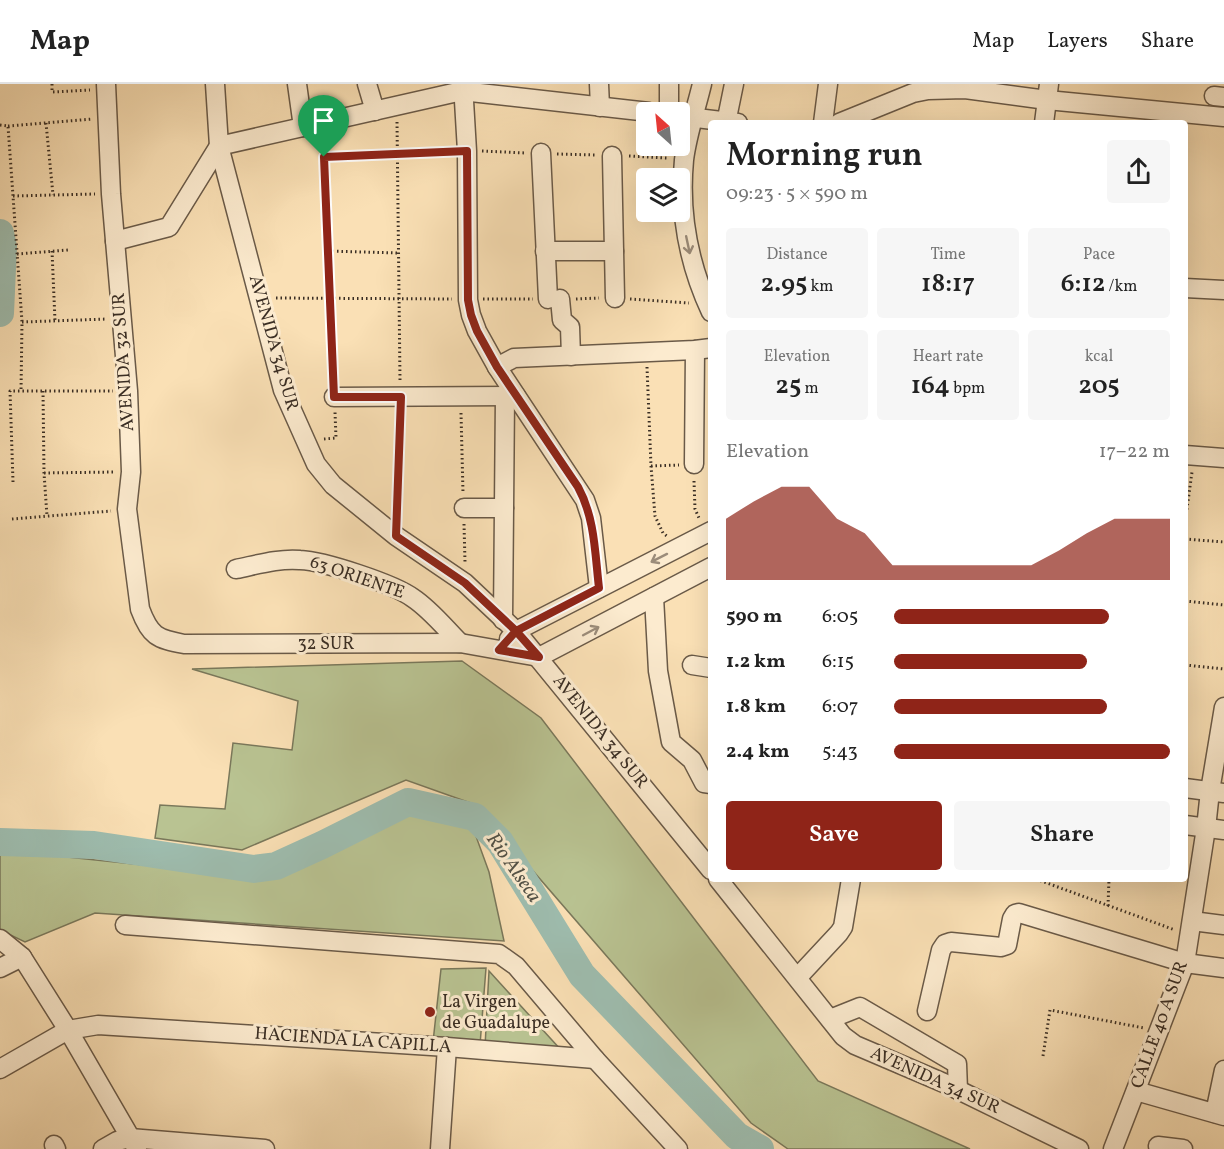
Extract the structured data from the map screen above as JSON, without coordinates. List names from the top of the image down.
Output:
{
  "streets": {
    "street": [
      "AVENIDA 34 SUR",
      "AVENIDA 32 SUR",
      "63 ORIENTE",
      "32 SUR",
      "CALLE 40 A SUR",
      "HACIENDA LA CAPILLA"
    ]
  },
  "crossings": [
    ["AVENIDA 34 SUR", "32 SUR"],
    ["AVENIDA 32 SUR", "32 SUR"],
    ["63 ORIENTE", "32 SUR"]
  ],
  "water": ["Rio Alseca"],
  "places": ["La Virgen de Guadalupe"],
  "north": "top left",
  "page": {
    "header": "Map",
    "nav": ["Map", "Layers", "Share"],
    "heading": ["Morning run", "09:23 · 5 × 590 m"],
    "stats": [
      ["Distance", "2.95 km"],
      ["Time", "18:17"],
      ["Pace", "6:12 /km"],
      ["Elevation", "25 m"],
      ["Heart rate", "164 bpm"],
      ["kcal", "205"]
    ],
    "chart": ["Elevation", "17–22 m"],
    "list": [
      {
        "name": "590 m",
        "note": "6:05"
      },
      {
        "name": "1.2 km",
        "note": "6:15"
      },
      {
        "name": "1.8 km",
        "note": "6:07"
      },
      {
        "name": "2.4 km",
        "note": "5:43"
      }
    ],
    "buttons": ["Save", "Share"]
  }
}
